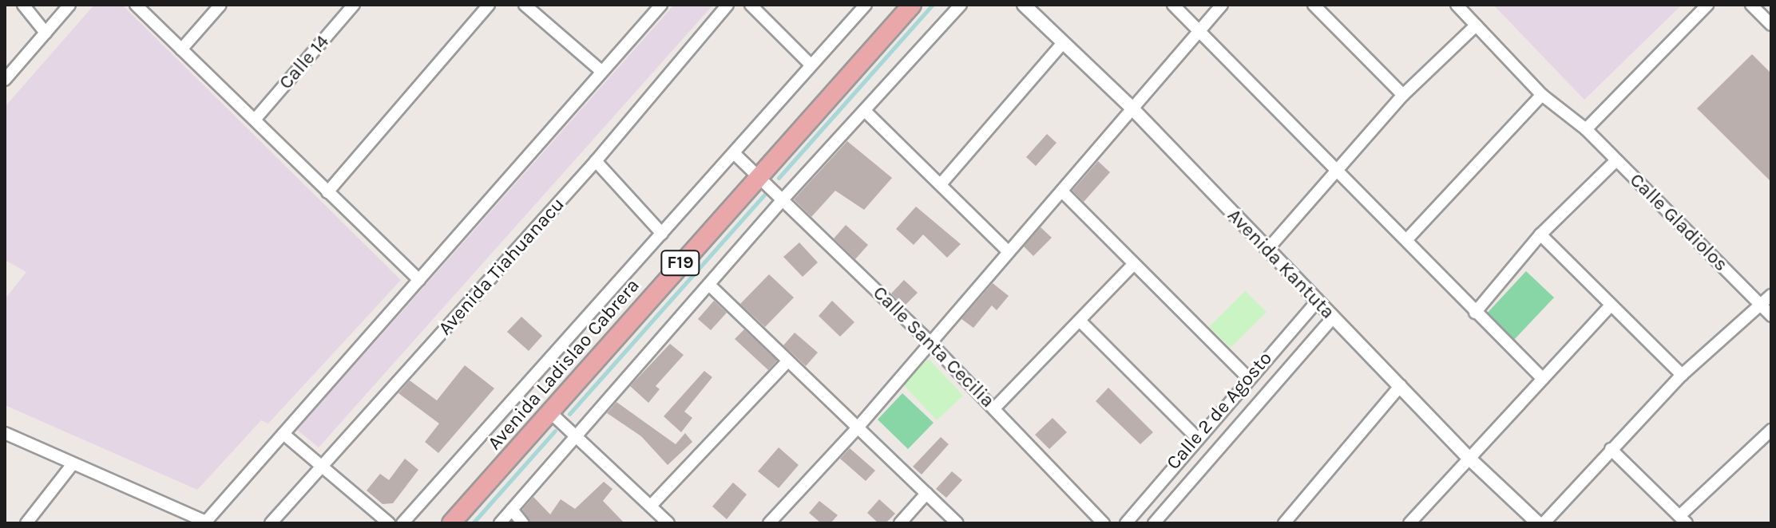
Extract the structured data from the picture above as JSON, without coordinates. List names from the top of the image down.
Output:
{
  "streets": {
    "highway": ["F19", "Avenida Ladislao Cabrera"],
    "street": [
      "Calle 14",
      "Calle Gladiolos",
      "Avenida Kantuta",
      "Avenida Tiahuanacu",
      "Calle Santa Cecilia",
      "Calle 2 de Agosto"
    ]
  },
  "crossings": [
    ["Avenida Kantuta", "Calle 2 de Agosto"],
    ["Calle Santa Cecilia", "Avenida Ladislao Cabrera"]
  ]
}
